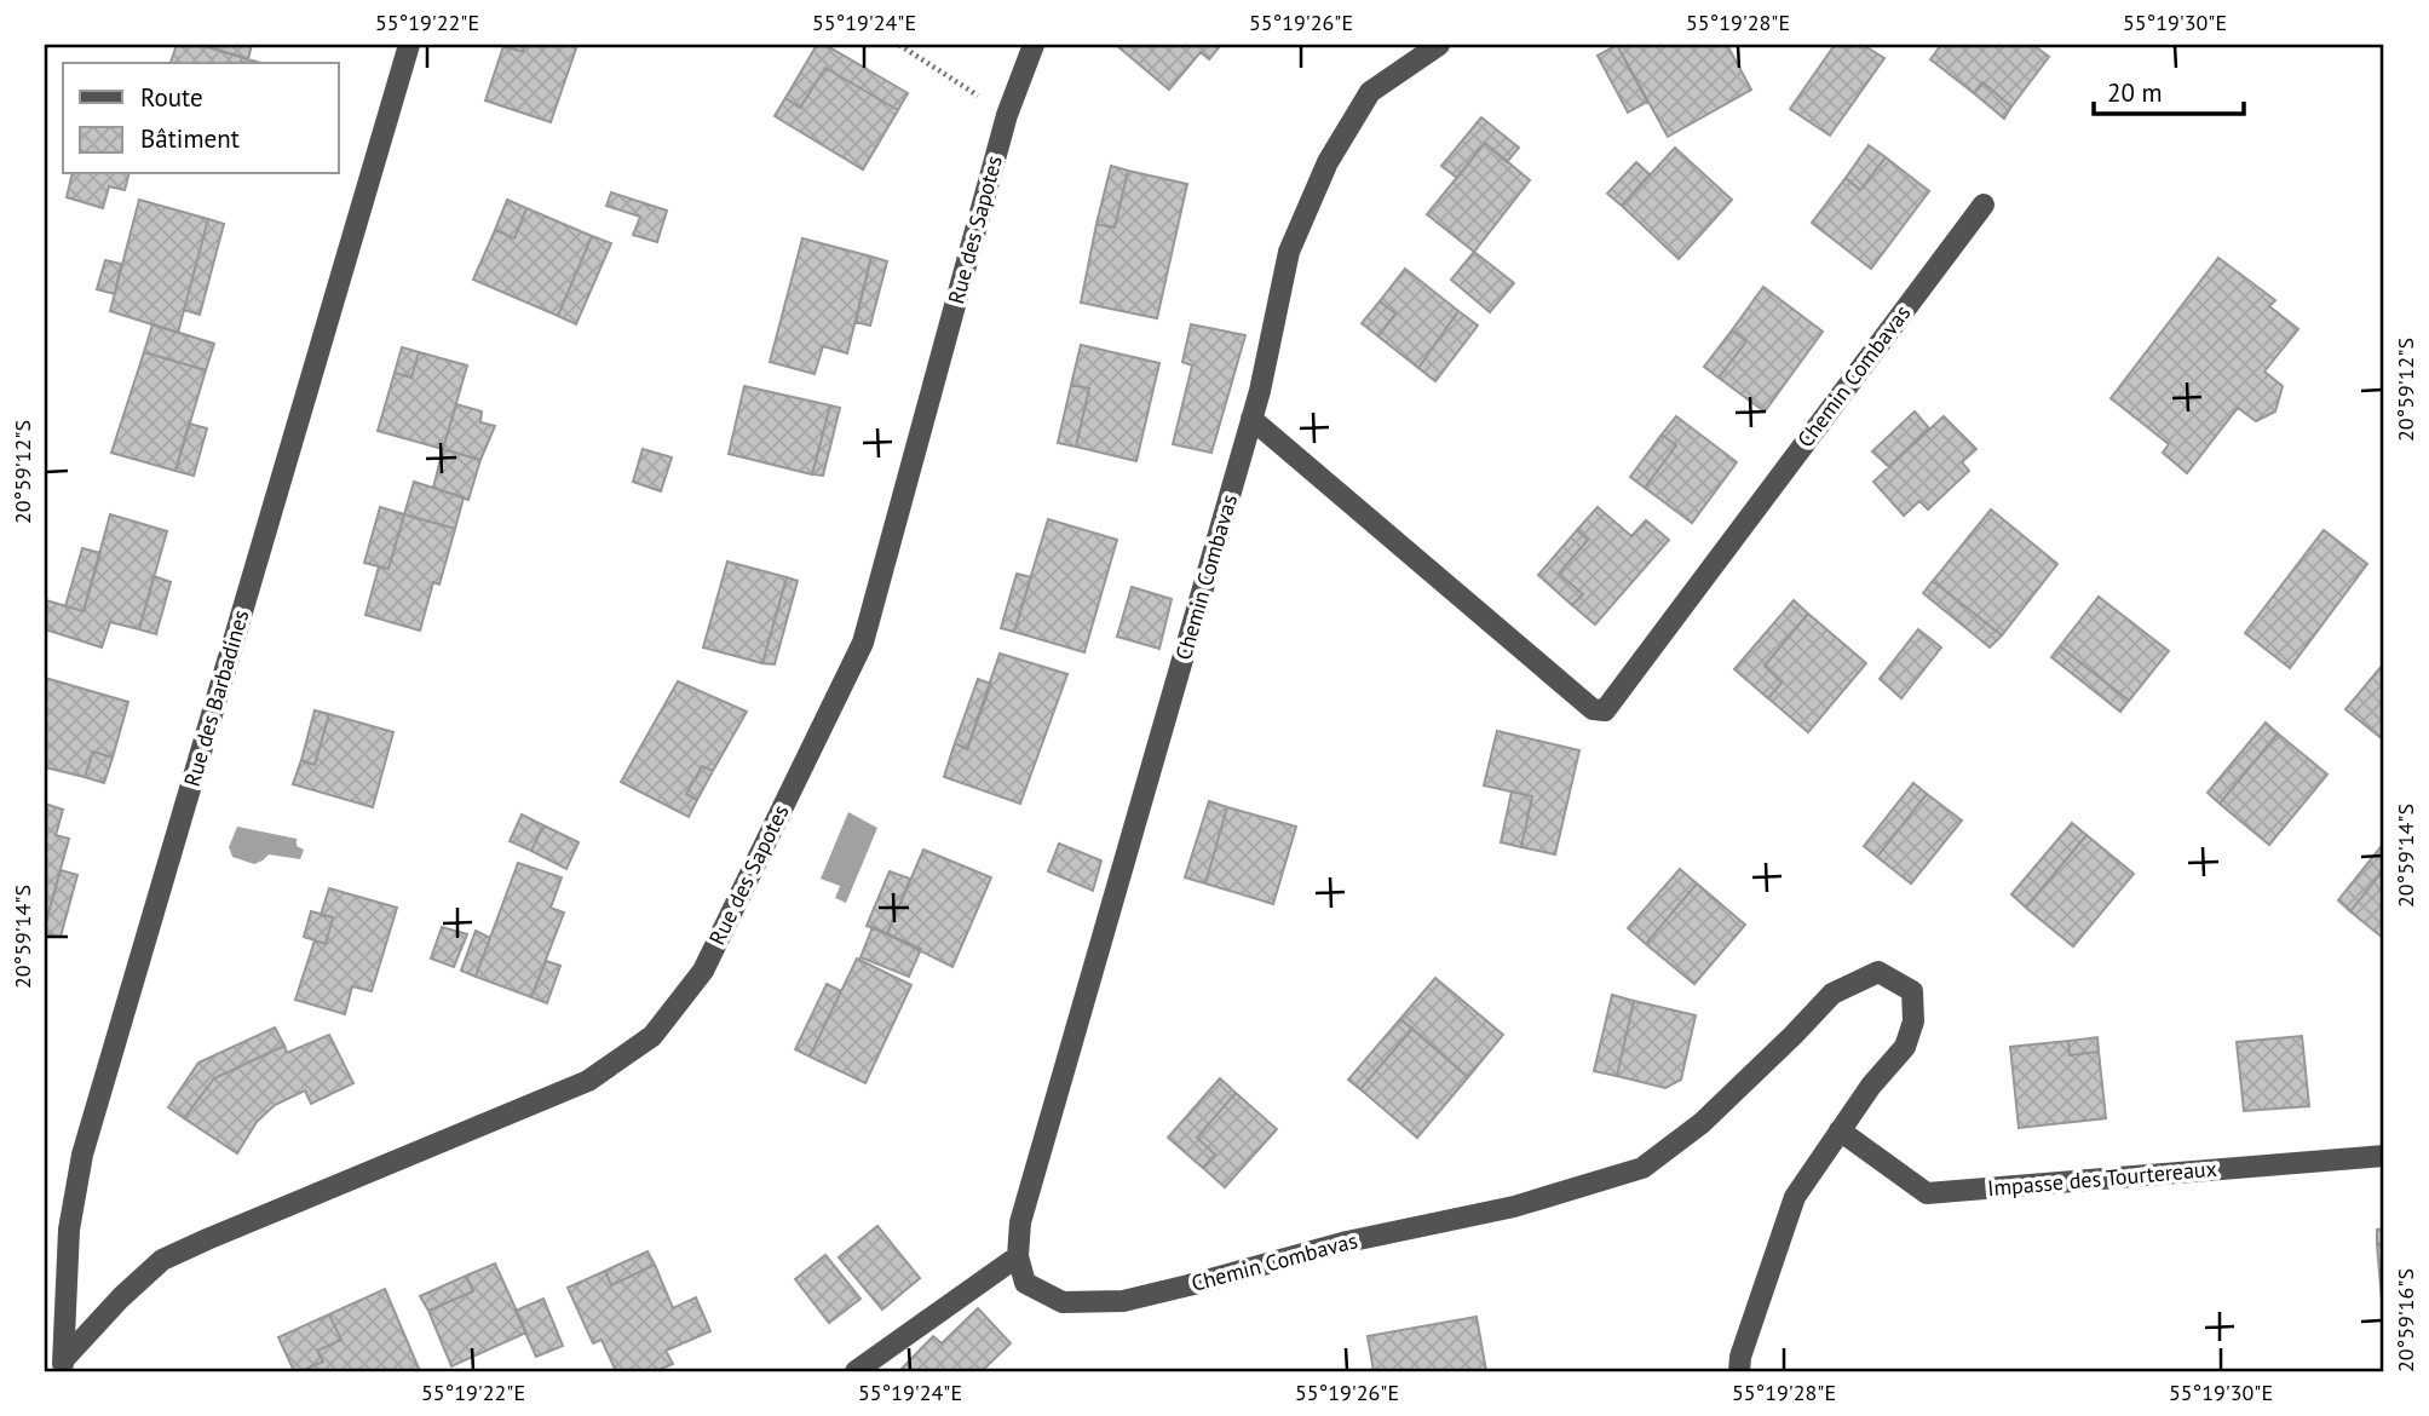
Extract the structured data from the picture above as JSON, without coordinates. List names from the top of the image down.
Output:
{
  "streets": {
    "street": [
      "Rue des Sapotes",
      "Chemin Combavas",
      "Rue des Barbadines",
      "Impasse des Tourtereaux"
    ]
  },
  "crossings": [
    ["Rue des Sapotes", "Rue des Barbadines"],
    ["Chemin Combavas", "Impasse des Tourtereaux"]
  ],
  "legend": ["Route", "Bâtiment"],
  "scale_bar": "20 m",
  "coordinates": [
    "55°19'22\"E",
    "55°19'24\"E",
    "55°19'26\"E",
    "55°19'28\"E",
    "55°19'30\"E",
    "20°59'12\"S",
    "20°59'14\"S",
    "20°59'16\"S"
  ]
}
